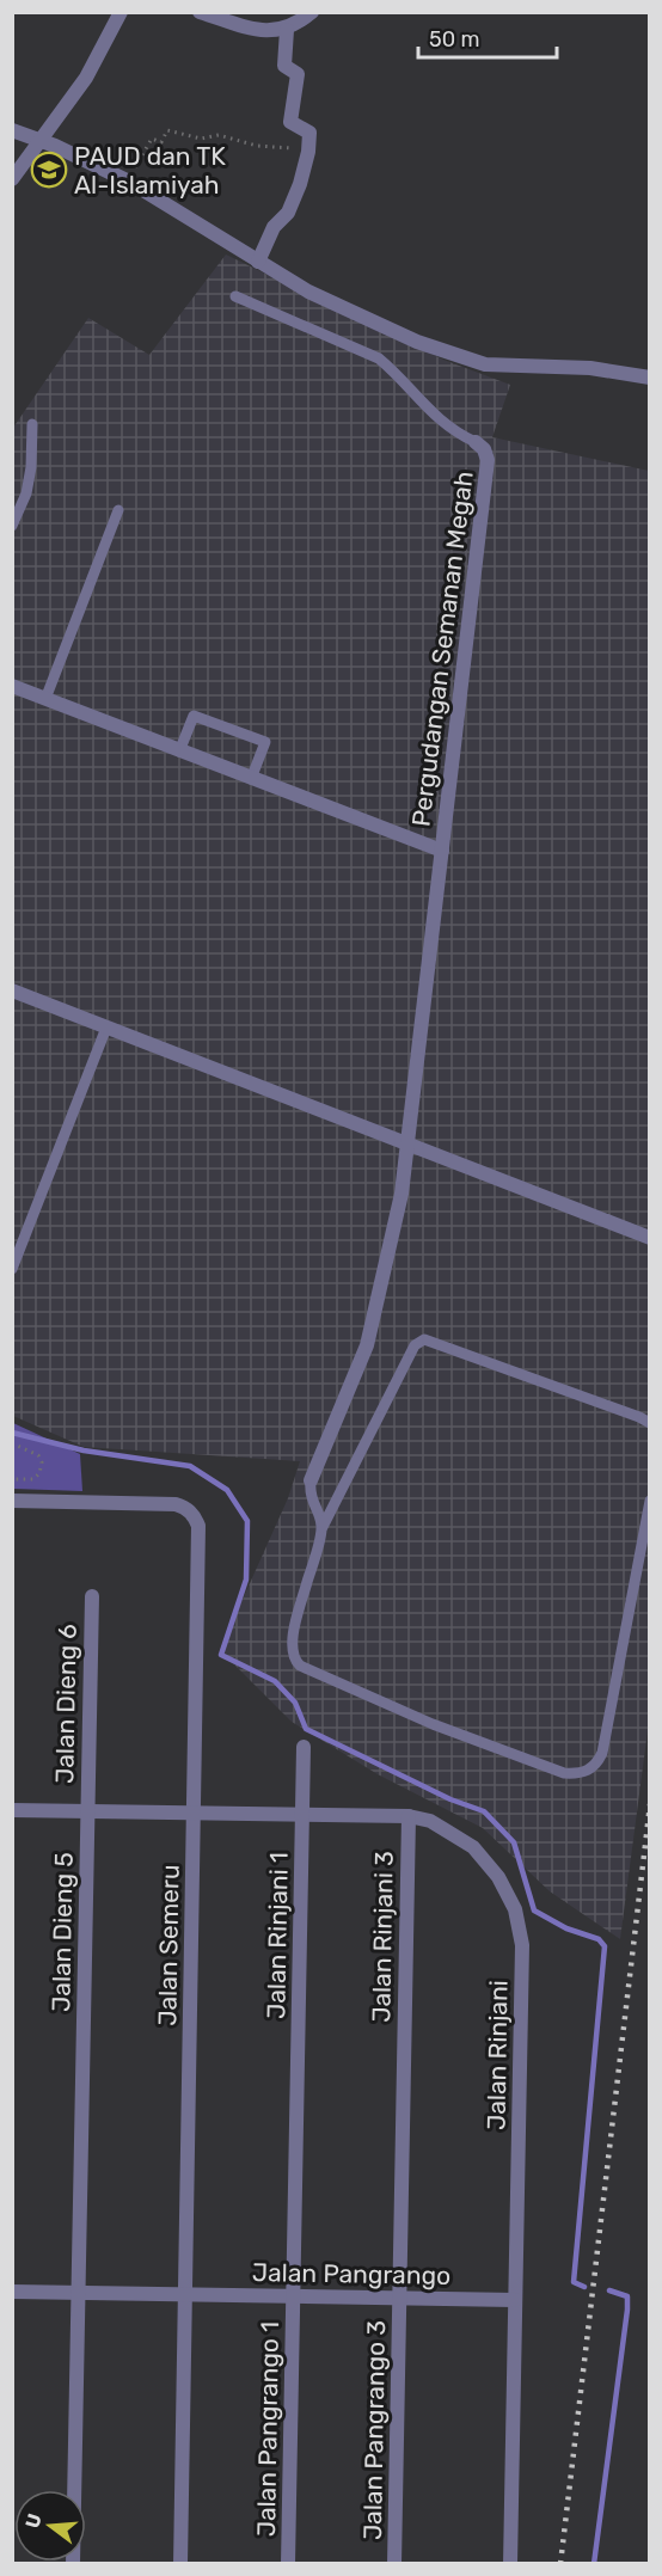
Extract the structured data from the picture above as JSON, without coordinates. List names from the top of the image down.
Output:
{
  "streets": {
    "street": [
      "Pergudangan Semanan Megah",
      "Jalan Dieng 6",
      "Jalan Dieng 5",
      "Jalan Rinjani 1",
      "Jalan Rinjani 3",
      "Jalan Semeru",
      "Jalan Rinjani",
      "Jalan Pangrango",
      "Jalan Pangrango 1",
      "Jalan Pangrango 3"
    ]
  },
  "crossings": [
    ["Jalan Dieng 6", "Jalan Dieng 5"],
    ["Jalan Dieng 6", "Jalan Rinjani"],
    ["Jalan Dieng 5", "Jalan Rinjani"],
    ["Jalan Dieng 5", "Jalan Pangrango"],
    ["Jalan Rinjani 1", "Jalan Rinjani"],
    ["Jalan Rinjani 1", "Jalan Pangrango"],
    ["Jalan Rinjani 1", "Jalan Pangrango 1"],
    ["Jalan Rinjani 3", "Jalan Rinjani"],
    ["Jalan Rinjani 3", "Jalan Pangrango"],
    ["Jalan Rinjani 3", "Jalan Pangrango 3"],
    ["Jalan Semeru", "Jalan Rinjani"],
    ["Jalan Semeru", "Jalan Pangrango"],
    ["Jalan Rinjani", "Jalan Pangrango"],
    ["Jalan Pangrango", "Jalan Pangrango 1"],
    ["Jalan Pangrango", "Jalan Pangrango 3"]
  ],
  "places": {
    "school or university": ["PAUD dan TK Al-Islamiyah"]
  },
  "scale_bar": "50 m",
  "north": "left"
}
